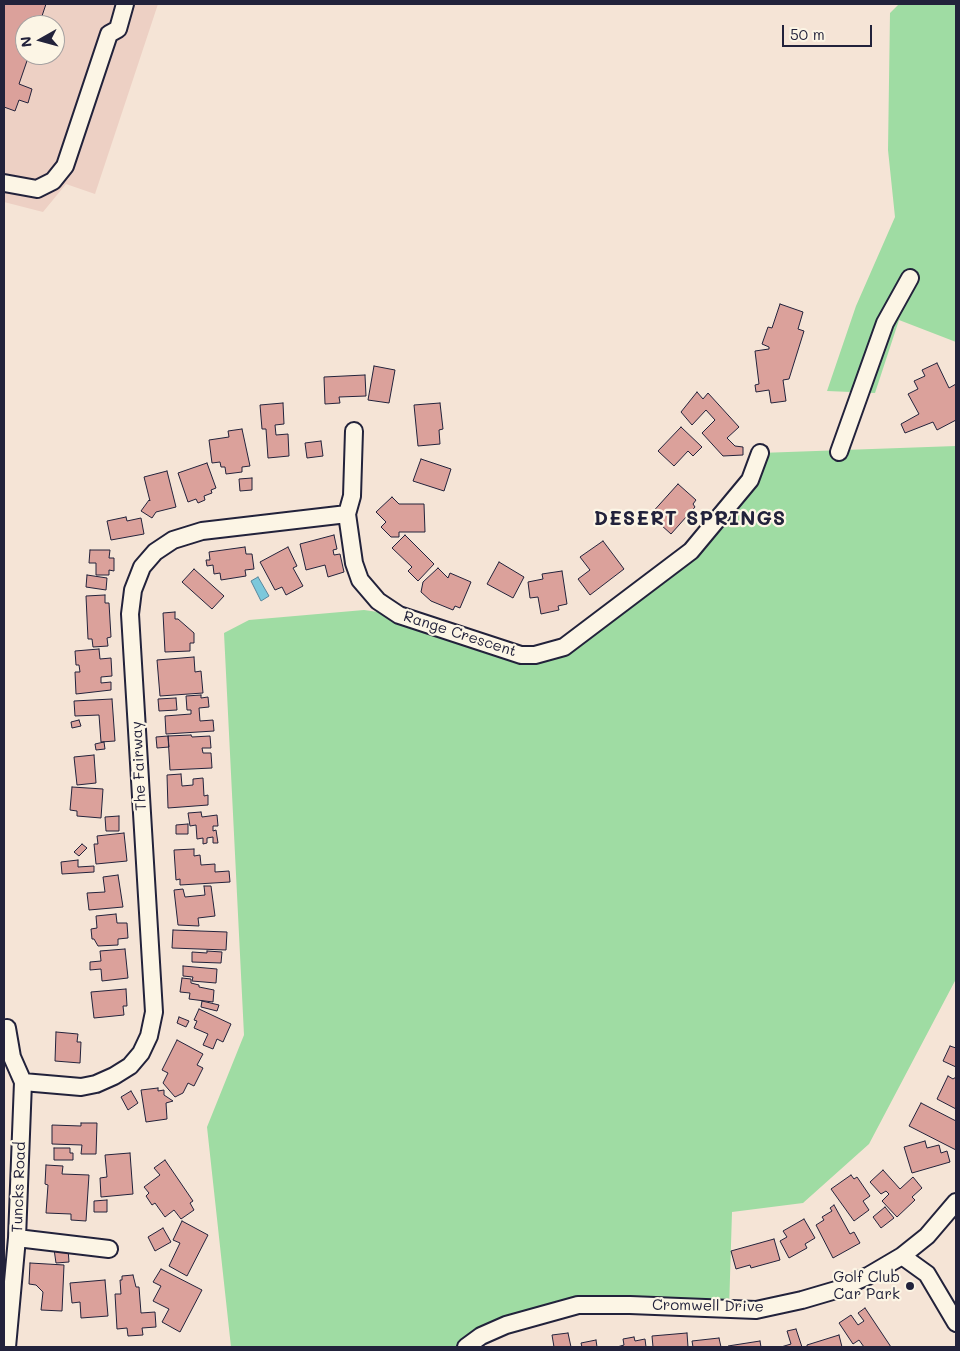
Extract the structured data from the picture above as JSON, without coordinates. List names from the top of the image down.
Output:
{
  "streets": {
    "street": [
      "Range Crescent",
      "The Fairway",
      "Tuncks Road",
      "Cromwell Drive"
    ]
  },
  "crossings": [
    ["Range Crescent", "The Fairway"],
    ["The Fairway", "Tuncks Road"]
  ],
  "districts": ["DESERT SPRINGS"],
  "places": ["Golf Club Car Park"],
  "scale_bar": "50 m",
  "north": "left"
}
